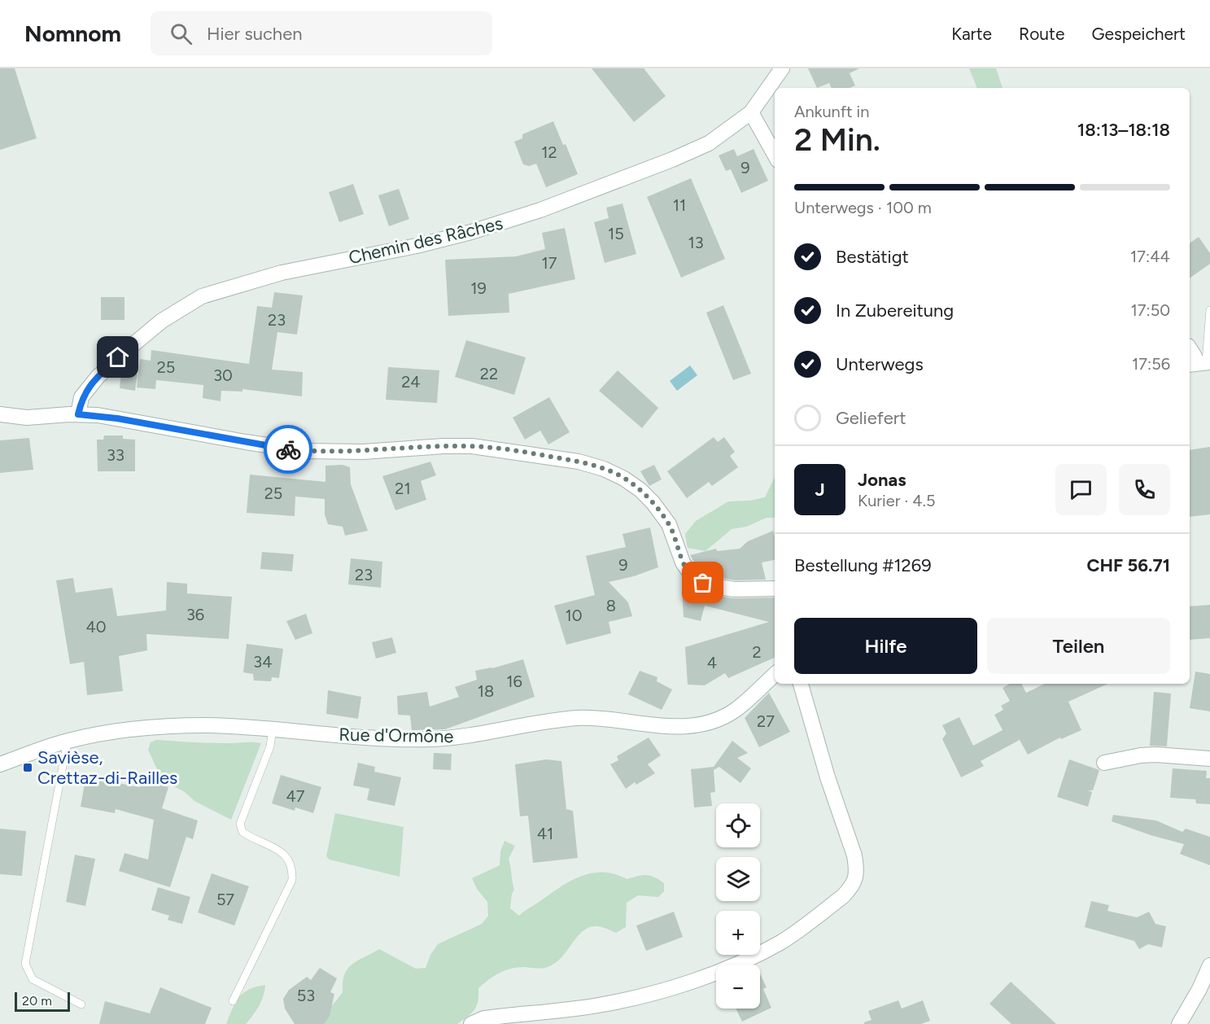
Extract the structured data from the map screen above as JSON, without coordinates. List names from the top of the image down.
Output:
{
  "streets": {
    "street": ["Chemin des Râches", "Rue d'Ormône"]
  },
  "places": {
    "transit": ["Savièse, Crettaz-di-Railles"]
  },
  "house_numbers": [
    "12",
    "9",
    "11",
    "15",
    "13",
    "17",
    "19",
    "23",
    "25",
    "22",
    "30",
    "24",
    "33",
    "21",
    "25",
    "9",
    "23",
    "8",
    "36",
    "10",
    "40",
    "2",
    "34",
    "4",
    "16",
    "18",
    "27",
    "47",
    "41",
    "57",
    "53"
  ],
  "scale_bar": "20 m",
  "page": {
    "header": "Nomnom",
    "search": "Hier suchen",
    "nav": ["Karte", "Route", "Gespeichert"],
    "heading": ["2 Min.", "Ankunft in", "18:13–18:18"],
    "panel": [
      "Jonas",
      "Kurier · 4.5",
      "Bestellung #1269",
      "CHF 56.71"
    ],
    "bar": "Unterwegs · 100 m",
    "list": [
      ["Bestätigt", "17:44"],
      ["In Zubereitung", "17:50"],
      ["Unterwegs", "17:56"],
      "Geliefert"
    ],
    "round": "J",
    "buttons": ["Hilfe", "Teilen"],
    "map_buttons": ["+", "−"],
    "scale": "20 m"
  }
}
